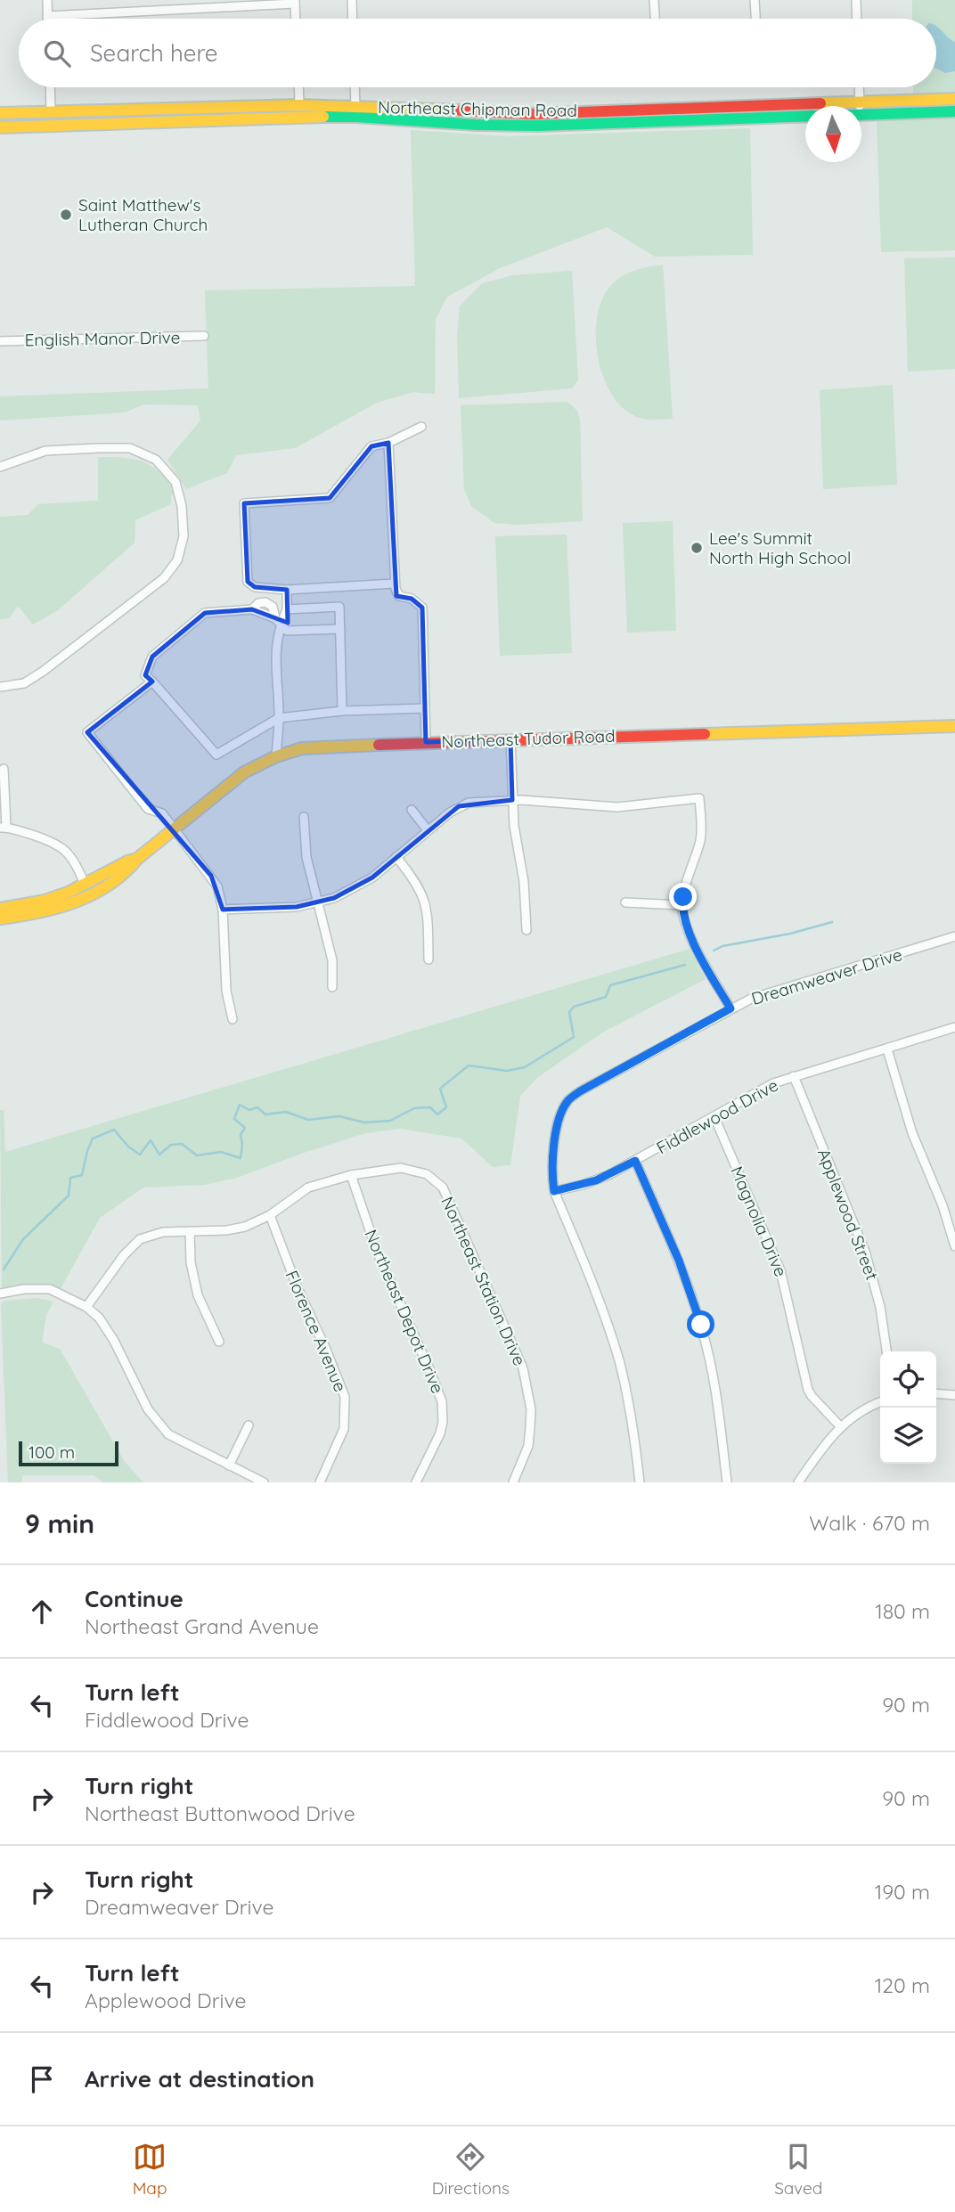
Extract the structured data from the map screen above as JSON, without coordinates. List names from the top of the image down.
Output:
{
  "streets": {
    "main road": ["Northeast Chipman Road", "Northeast Tudor Road"],
    "street": [
      "English Manor Drive",
      "Dreamweaver Drive",
      "Fiddlewood Drive",
      "Applewood Street",
      "Magnolia Drive",
      "Northeast Station Drive",
      "Northeast Depot Drive",
      "Florence Avenue"
    ]
  },
  "crossings": [
    ["Dreamweaver Drive", "Fiddlewood Drive"],
    ["Fiddlewood Drive", "Applewood Street"],
    ["Fiddlewood Drive", "Magnolia Drive"],
    ["Northeast Station Drive", "Northeast Depot Drive"],
    ["Northeast Station Drive", "Florence Avenue"]
  ],
  "places": ["Saint Matthew's Lutheran Church", "Lee's Summit North High School"],
  "scale_bar": "100 m",
  "north": "bottom",
  "page": {
    "search": "Search here",
    "scale": "100 m",
    "heading": ["9 min", "Walk · 670 m"],
    "list": [
      ["Continue", "Northeast Grand Avenue", "180 m"],
      ["Turn left", "Fiddlewood Drive", "90 m"],
      ["Turn right", "Northeast Buttonwood Drive", "90 m"],
      ["Turn right", "Dreamweaver Drive", "190 m"],
      ["Turn left", "Applewood Drive", "120 m"],
      "Arrive at destination"
    ],
    "nav": ["Map", "Directions", "Saved"]
  }
}
